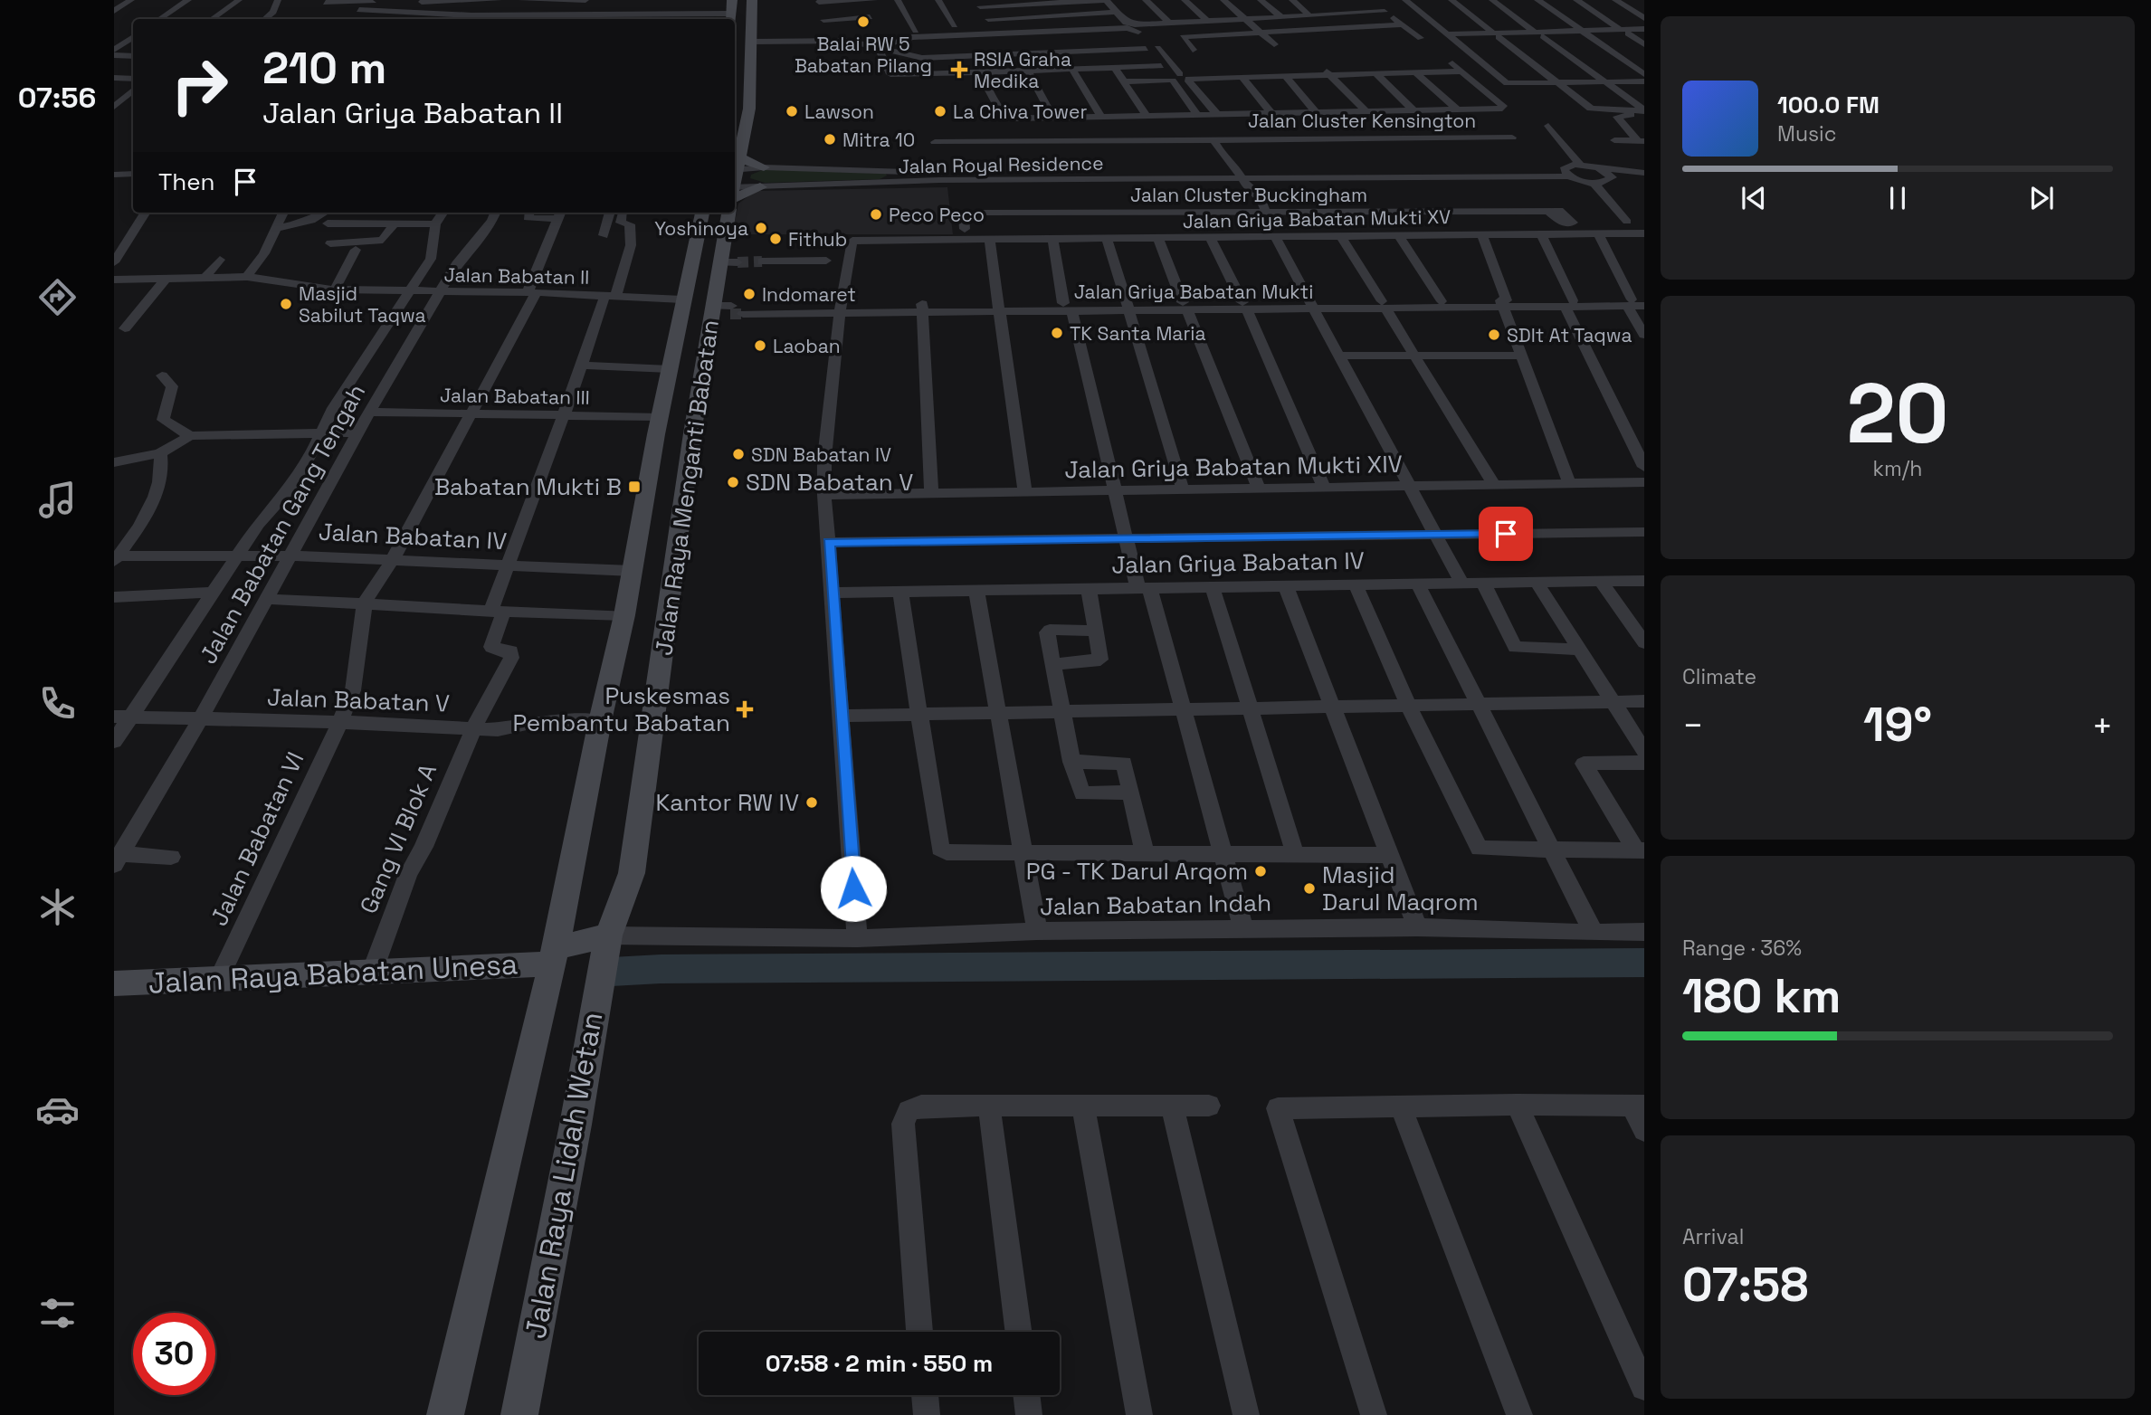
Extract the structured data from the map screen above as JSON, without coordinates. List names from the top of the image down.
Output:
{
  "streets": {
    "main road": ["Jalan Raya Menganti Babatan", "Jalan Raya Babatan Unesa", "Jalan Raya Lidah Wetan"],
    "street": [
      "Jalan Cluster Kensington",
      "Jalan Royal Residence",
      "Jalan Cluster Buckingham",
      "Jalan Griya Babatan Mukti XV",
      "Jalan Babatan II",
      "Jalan Griya Babatan Mukti",
      "Jalan Babatan III",
      "Jalan Griya Babatan Mukti XIV",
      "Jalan Babatan Gang Tengah",
      "Jalan Babatan IV",
      "Jalan Griya Babatan IV",
      "Jalan Babatan V",
      "Jalan Babatan VI",
      "Gang VI Blok A",
      "Jalan Babatan Indah"
    ]
  },
  "crossings": [
    ["Jalan Cluster Kensington", "Jalan Royal Residence"],
    ["Jalan Griya Babatan Mukti XV", "Jalan Griya Babatan Mukti"],
    ["Jalan Babatan II", "Jalan Raya Menganti Babatan"],
    ["Jalan Babatan II", "Jalan Babatan Gang Tengah"],
    ["Jalan Griya Babatan Mukti", "Jalan Raya Menganti Babatan"],
    ["Jalan Babatan III", "Jalan Raya Menganti Babatan"],
    ["Jalan Babatan III", "Jalan Babatan Gang Tengah"],
    ["Jalan Raya Menganti Babatan", "Jalan Babatan IV"],
    ["Jalan Raya Menganti Babatan", "Jalan Babatan V"],
    ["Jalan Raya Menganti Babatan", "Jalan Babatan Indah"],
    ["Jalan Raya Menganti Babatan", "Jalan Raya Babatan Unesa"],
    ["Jalan Raya Menganti Babatan", "Jalan Raya Lidah Wetan"],
    ["Jalan Babatan Gang Tengah", "Jalan Babatan IV"],
    ["Jalan Babatan Gang Tengah", "Jalan Babatan V"],
    ["Jalan Babatan V", "Jalan Babatan VI"],
    ["Jalan Babatan V", "Gang VI Blok A"],
    ["Jalan Babatan VI", "Jalan Raya Babatan Unesa"],
    ["Gang VI Blok A", "Jalan Raya Babatan Unesa"],
    ["Jalan Babatan Indah", "Jalan Raya Lidah Wetan"],
    ["Jalan Raya Babatan Unesa", "Jalan Raya Lidah Wetan"]
  ],
  "places": {
    "other": [
      "Balai RW 5 Babatan Pilang",
      "Lawson",
      "La Chiva Tower",
      "Mitra 10",
      "Peco Peco",
      "Yoshinoya",
      "Fithub",
      "Indomaret",
      "Masjid Sabilut Taqwa",
      "TK Santa Maria",
      "SDIt At Taqwa",
      "Laoban",
      "SDN Babatan IV",
      "SDN Babatan V",
      "Kantor RW IV",
      "PG - TK Darul Arqom",
      "Masjid Darul Maqrom"
    ],
    "health": ["RSIA Graha Medika", "Puskesmas Pembantu Babatan"],
    "transit": ["Babatan Mukti B"]
  },
  "page": {
    "tabs": "07:56",
    "turn": ["210 m", "Jalan Griya Babatan II"],
    "song": ["100.0 FM", "Music"],
    "then": "Then",
    "tile": [
      ["20", "km/h"],
      "Climate",
      ["Range · 36%", "180 km"],
      ["Arrival", "07:58"]
    ],
    "heat": ["−", "19°", "+"],
    "limit": "30",
    "trip": "07:58 · 2 min · 550 m"
  }
}
